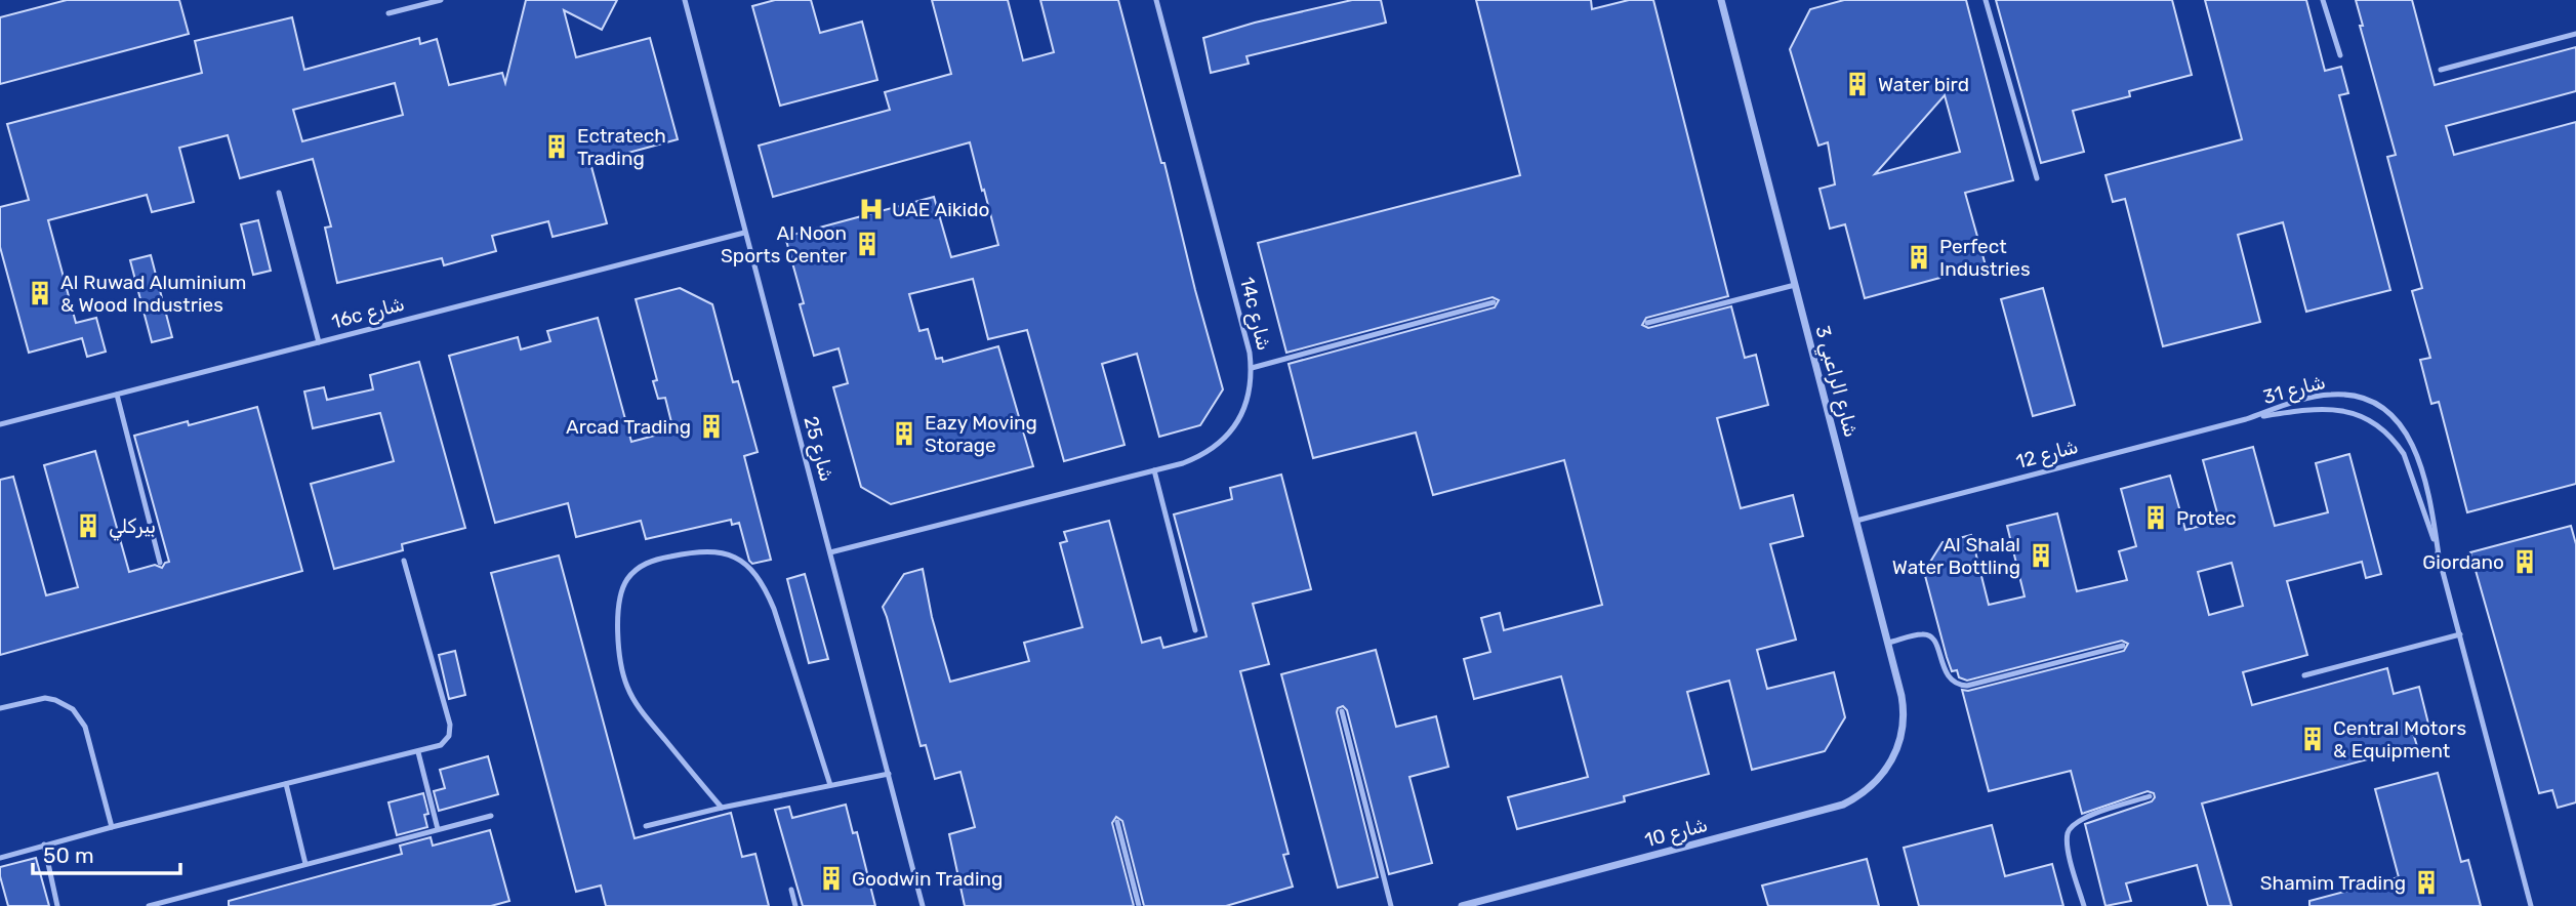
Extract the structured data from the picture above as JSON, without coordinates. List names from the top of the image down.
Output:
{
  "streets": {
    "street": ["شارع الراعبي 3", "شارع 10"],
    "lane": [
      "16c شارع",
      "14c شارع",
      "شارع 31",
      "شارع 25",
      "شارع 12"
    ]
  },
  "crossings": [
    ["16c شارع", "شارع 25"],
    ["14c شارع", "شارع 25"],
    ["شارع الراعبي 3", "شارع 12"],
    ["شارع الراعبي 3", "شارع 10"],
    ["شارع 31", "شارع 12"]
  ],
  "places": {
    "building": [
      "Water bird",
      "Ectratech Trading",
      "Al Noon Sports Center",
      "Perfect Industries",
      "Al Ruwad Aluminium & Wood Industries",
      "Arcad Trading",
      "Eazy Moving Storage",
      "Protec",
      "بيركلي",
      "Al Shalal Water Bottling",
      "Giordano",
      "Central Motors & Equipment",
      "Goodwin Trading",
      "Shamim Trading"
    ],
    "hospital": ["UAE Aikido"]
  },
  "scale_bar": "50 m"
}
